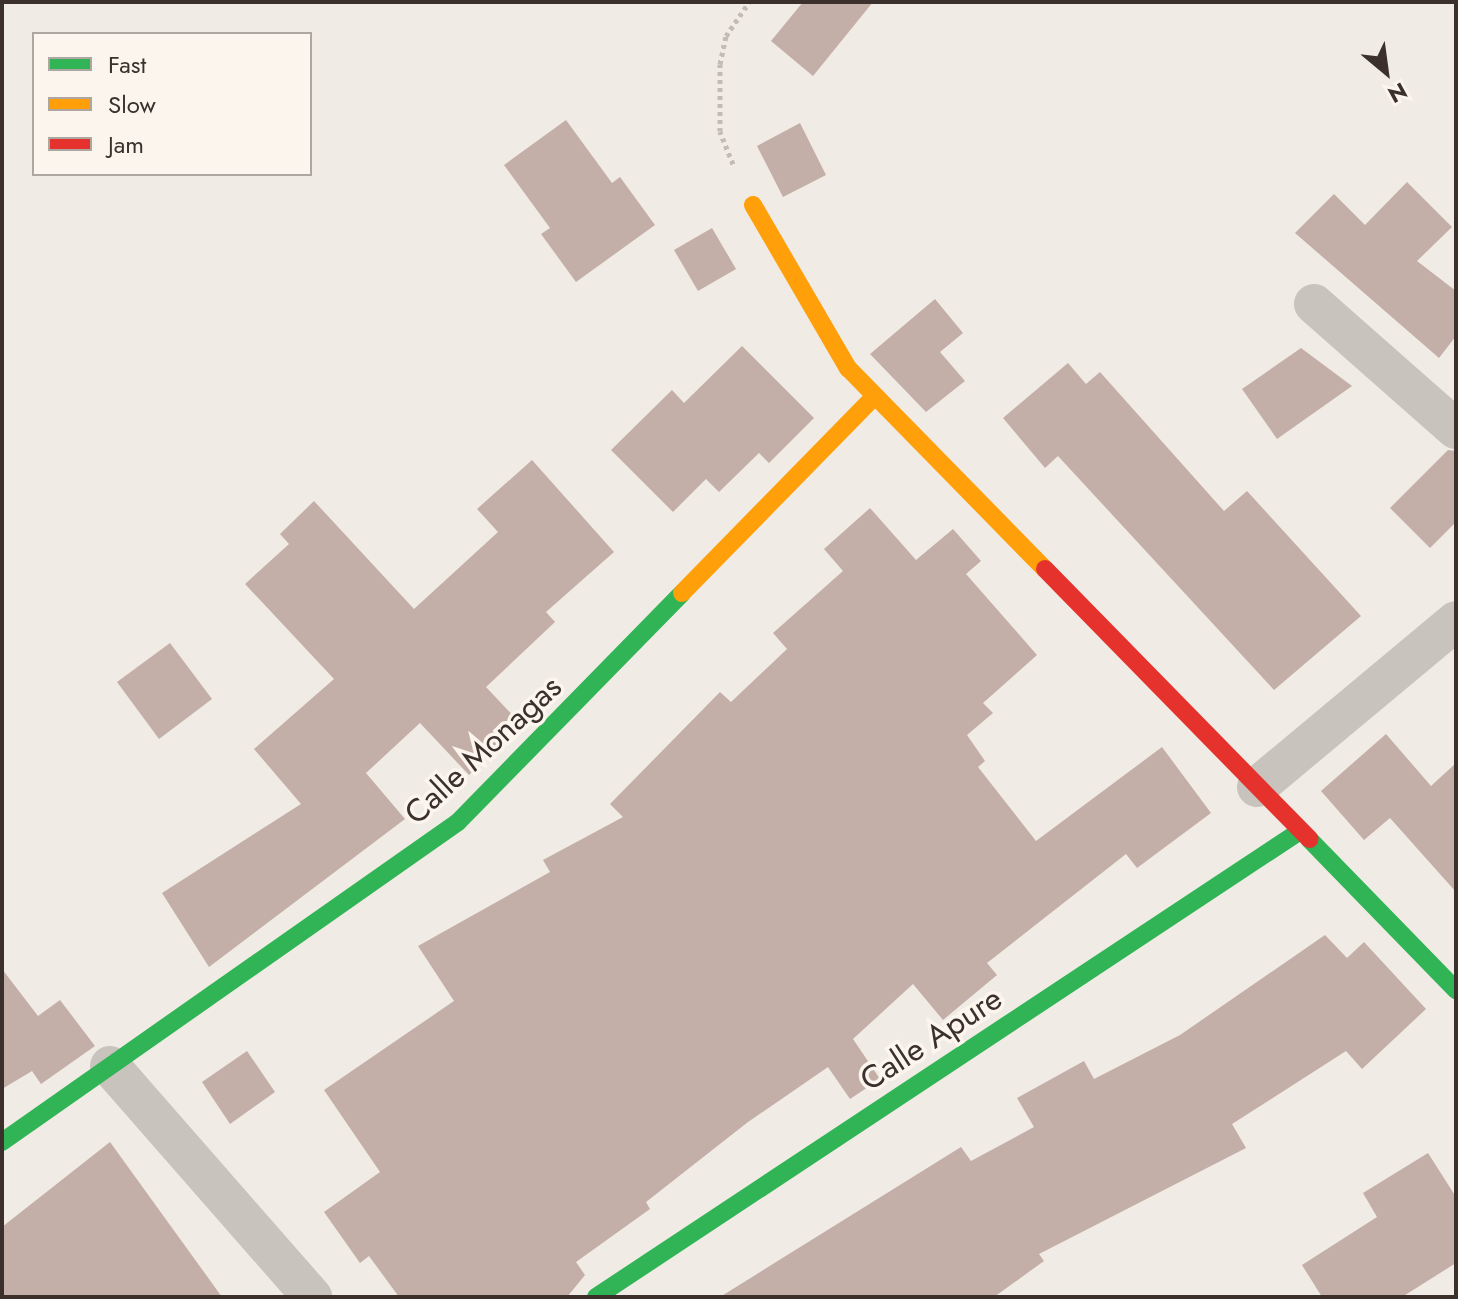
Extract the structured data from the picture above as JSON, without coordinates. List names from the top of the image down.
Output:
{
  "streets": {
    "street": ["Calle Monagas", "Calle Apure"]
  },
  "legend": ["Fast", "Slow", "Jam"],
  "north": "bottom right"
}
